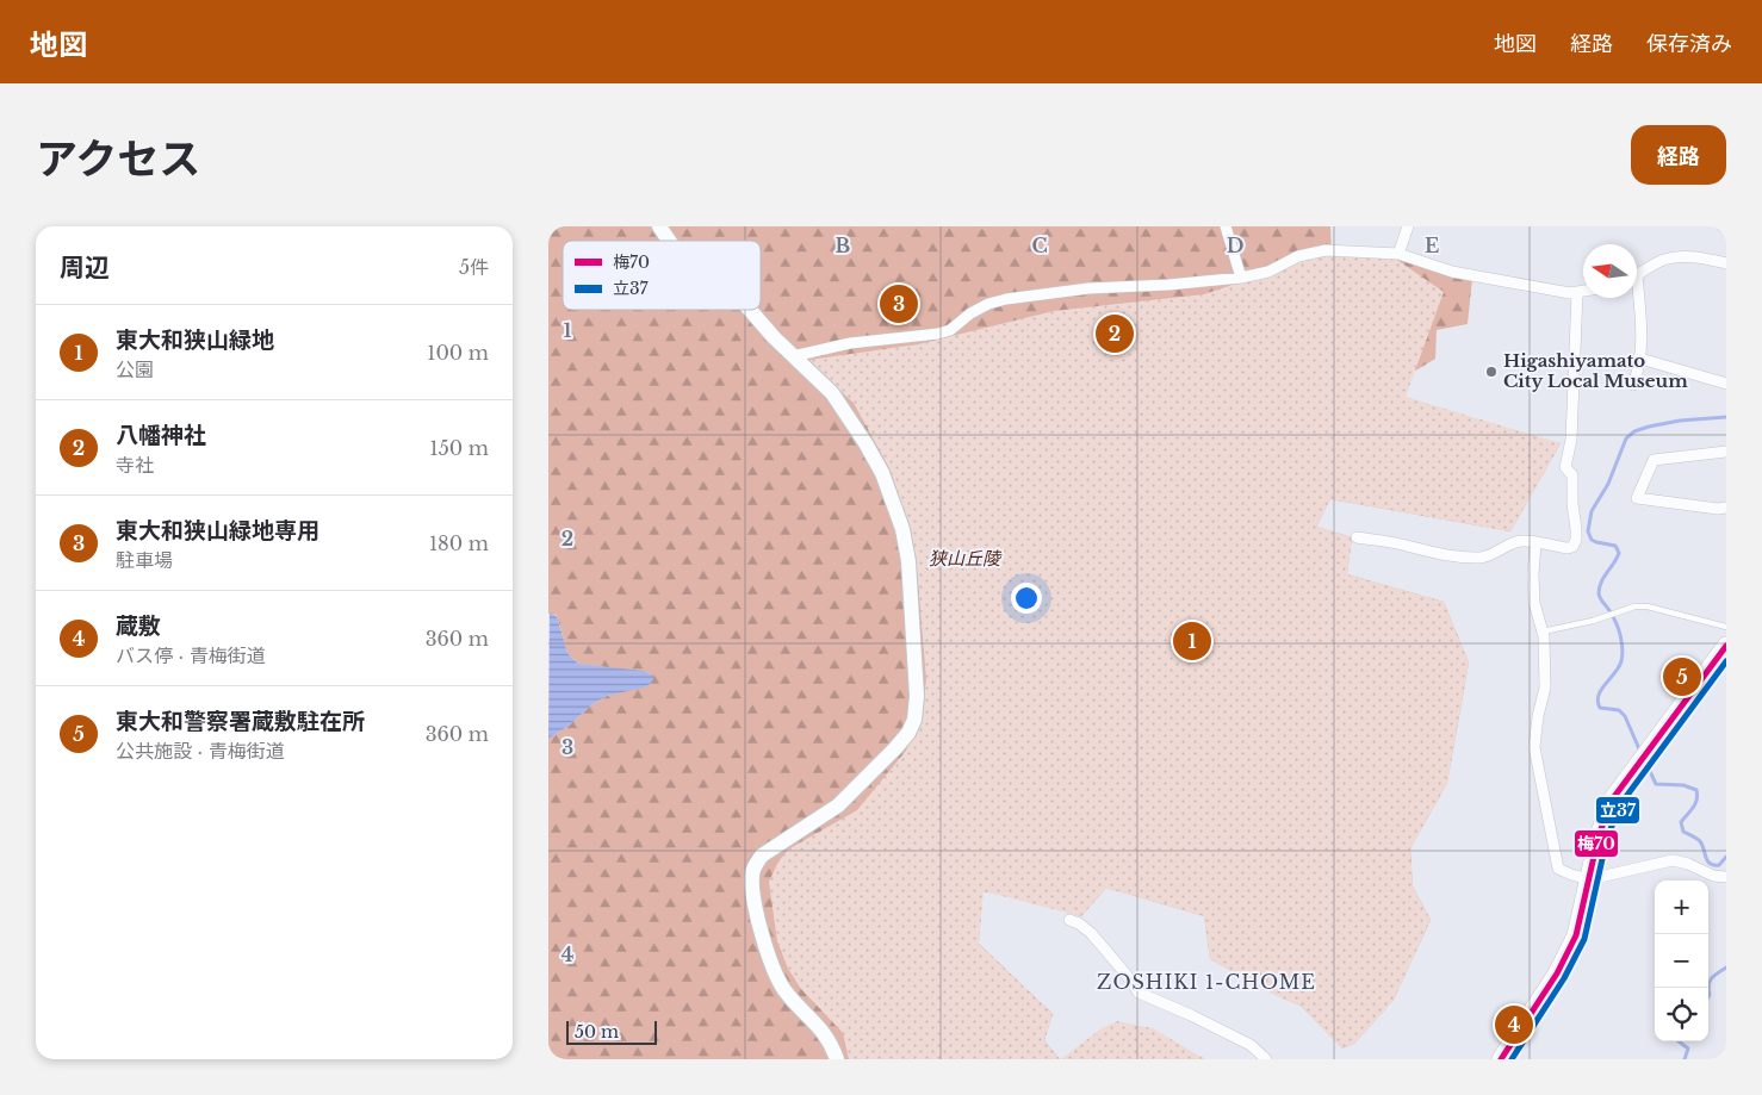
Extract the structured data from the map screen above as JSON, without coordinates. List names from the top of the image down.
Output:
{
  "districts": ["ZOSHIKI 1-CHOME"],
  "parks": ["狭山丘陵"],
  "places": ["Higashiyamato City Local Museum"],
  "lines": ["transit line 梅70", "transit line 立37"],
  "legend": ["梅70", "立37"],
  "scale_bar": "50 m",
  "north": "left",
  "page": {
    "header": "地図",
    "nav": ["地図", "経路", "保存済み"],
    "title": "アクセス",
    "buttons": "経路",
    "heading": ["周辺", "5件"],
    "pins": [
      "3",
      "2",
      "1",
      "5",
      "4"
    ],
    "list": [
      {
        "mark": "1",
        "name": "東大和狭山緑地",
        "note": "公園",
        "value": "100 m"
      },
      {
        "mark": "2",
        "name": "八幡神社",
        "note": "寺社",
        "value": "150 m"
      },
      {
        "mark": "3",
        "name": "東大和狭山緑地専用",
        "note": "駐車場",
        "value": "180 m"
      },
      {
        "mark": "4",
        "name": "蔵敷",
        "note": "バス停 · 青梅街道",
        "value": "360 m"
      },
      {
        "mark": "5",
        "name": "東大和警察署蔵敷駐在所",
        "note": "公共施設 · 青梅街道",
        "value": "360 m"
      }
    ],
    "map_buttons": ["+", "−"],
    "scale": "50 m"
  },
  "grid": {
    "columns": [
      "B",
      "C",
      "D",
      "E"
    ],
    "rows": [
      "1",
      "2",
      "3",
      "4"
    ]
  }
}
